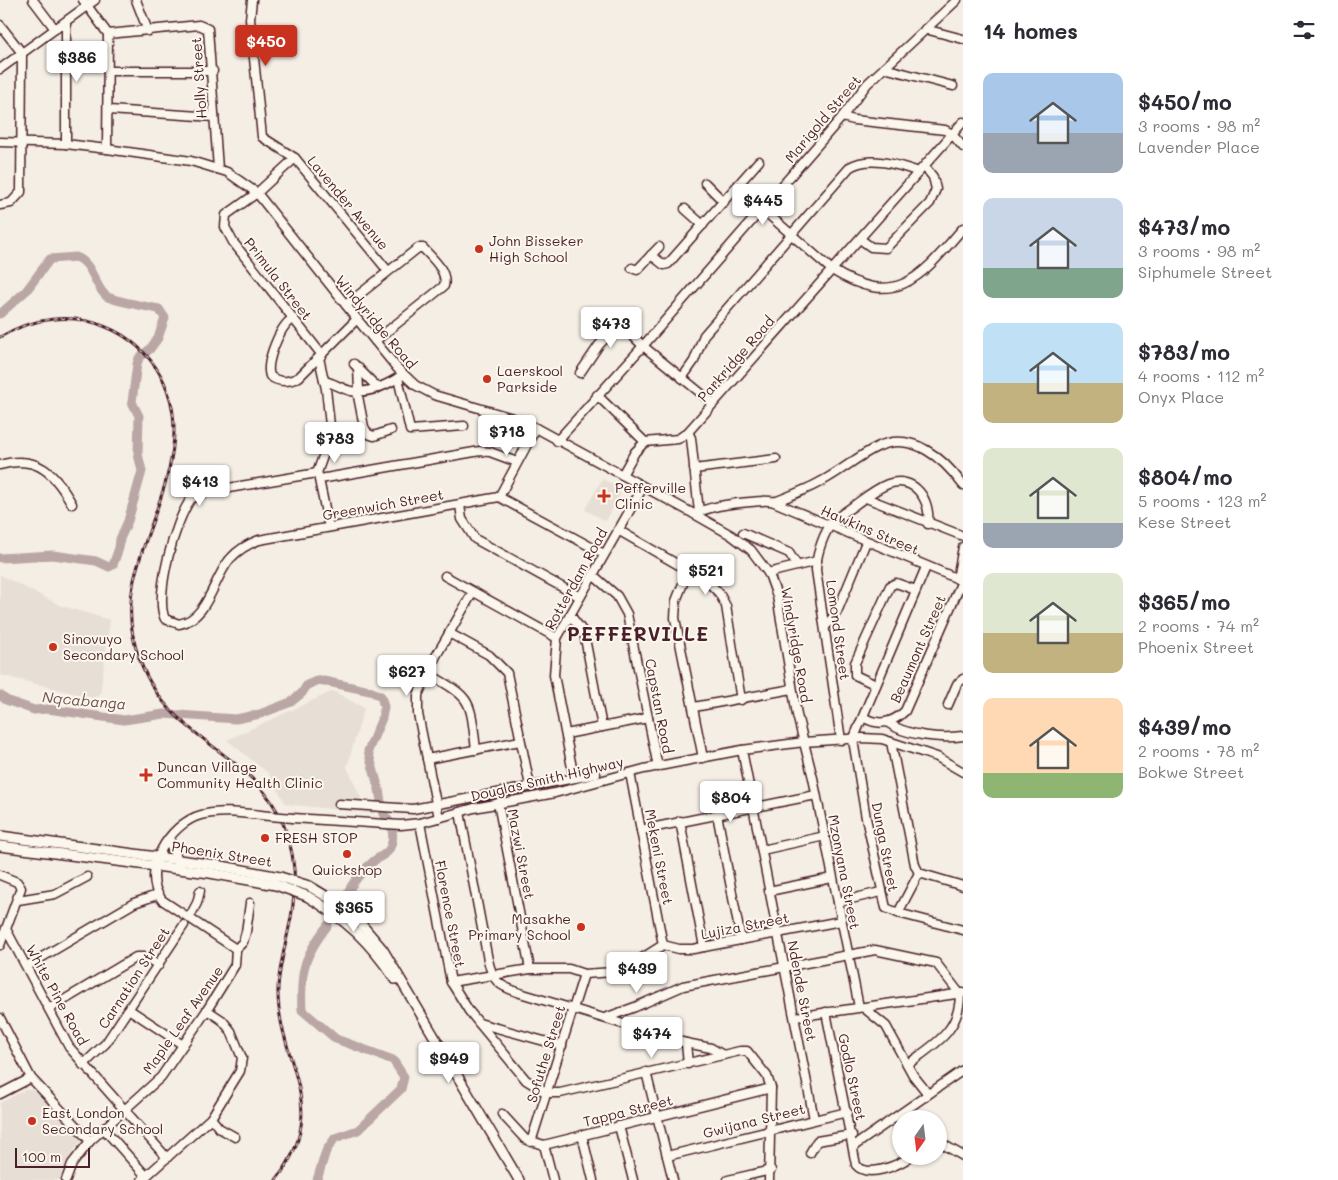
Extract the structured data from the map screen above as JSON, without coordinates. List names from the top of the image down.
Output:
{
  "streets": {
    "main road": ["Phoenix Street"],
    "street": [
      "Holly Street",
      "Marigold Street",
      "Lavender Avenue",
      "Primula Street",
      "Windyridge Road",
      "Parkridge Road",
      "Greenwich Street",
      "Hawkins Street",
      "Rotterdam Road",
      "Lomond Street",
      "Beaumont Street",
      "Capstan Road",
      "Douglas Smith Highway",
      "Dunga Street",
      "Mazwi Street",
      "Mekeni Street",
      "Mzonyana Street",
      "Florence Street",
      "Lujiza Street",
      "Carnation Street",
      "Ndende Street",
      "White Pine Road",
      "Maple Leaf Avenue",
      "Sofuthe Street",
      "Godlo Street",
      "Tappa Street",
      "Gwijana Street"
    ]
  },
  "crossings": [
    ["Holly Street", "Windyridge Road"],
    ["Marigold Street", "Windyridge Road"],
    ["Primula Street", "Windyridge Road"],
    ["Windyridge Road", "Rotterdam Road"],
    ["Windyridge Road", "Douglas Smith Highway"],
    ["Windyridge Road", "Mzonyana Street"],
    ["Hawkins Street", "Lomond Street"],
    ["Hawkins Street", "Beaumont Street"],
    ["Rotterdam Road", "Capstan Road"],
    ["Lomond Street", "Douglas Smith Highway"],
    ["Capstan Road", "Douglas Smith Highway"],
    ["Douglas Smith Highway", "Dunga Street"],
    ["Douglas Smith Highway", "Phoenix Street"],
    ["Douglas Smith Highway", "Mazwi Street"],
    ["Douglas Smith Highway", "Mekeni Street"],
    ["Douglas Smith Highway", "Mzonyana Street"],
    ["Douglas Smith Highway", "Florence Street"],
    ["Douglas Smith Highway", "Ndende Street"],
    ["Mekeni Street", "Lujiza Street"],
    ["Mzonyana Street", "Lujiza Street"],
    ["Florence Street", "Sofuthe Street"],
    ["Lujiza Street", "Ndende Street"],
    ["Carnation Street", "White Pine Road"],
    ["Ndende Street", "Gwijana Street"],
    ["White Pine Road", "Maple Leaf Avenue"],
    ["Sofuthe Street", "Tappa Street"],
    ["Godlo Street", "Gwijana Street"]
  ],
  "districts": ["PEFFERVILLE"],
  "water": ["Nqcabanga"],
  "places": {
    "other": [
      "John Bisseker High School",
      "Laerskool Parkside",
      "Sinovuyo Secondary School",
      "FRESH STOP",
      "Quickshop",
      "Masakhe Primary School",
      "East London Secondary School"
    ],
    "health": ["Pefferville Clinic", "Duncan Village Community Health Clinic"]
  },
  "scale_bar": "100 m",
  "north": "bottom",
  "page": {
    "heading": "14 homes",
    "price": [
      "$450",
      "$386",
      "$445",
      "$473",
      "$718",
      "$783",
      "$413",
      "$521",
      "$627",
      "$804",
      "$365",
      "$439",
      "$474",
      "$949"
    ],
    "list": [
      {
        "name": "$450/mo",
        "note": "3 rooms · 98 m² · Lavender Place"
      },
      {
        "name": "$473/mo",
        "note": "3 rooms · 98 m² · Siphumele Street"
      },
      {
        "name": "$783/mo",
        "note": "4 rooms · 112 m² · Onyx Place"
      },
      {
        "name": "$804/mo",
        "note": "5 rooms · 123 m² · Kese Street"
      },
      {
        "name": "$365/mo",
        "note": "2 rooms · 74 m² · Phoenix Street"
      },
      {
        "name": "$439/mo",
        "note": "2 rooms · 78 m² · Bokwe Street"
      }
    ],
    "scale": "100 m"
  }
}
